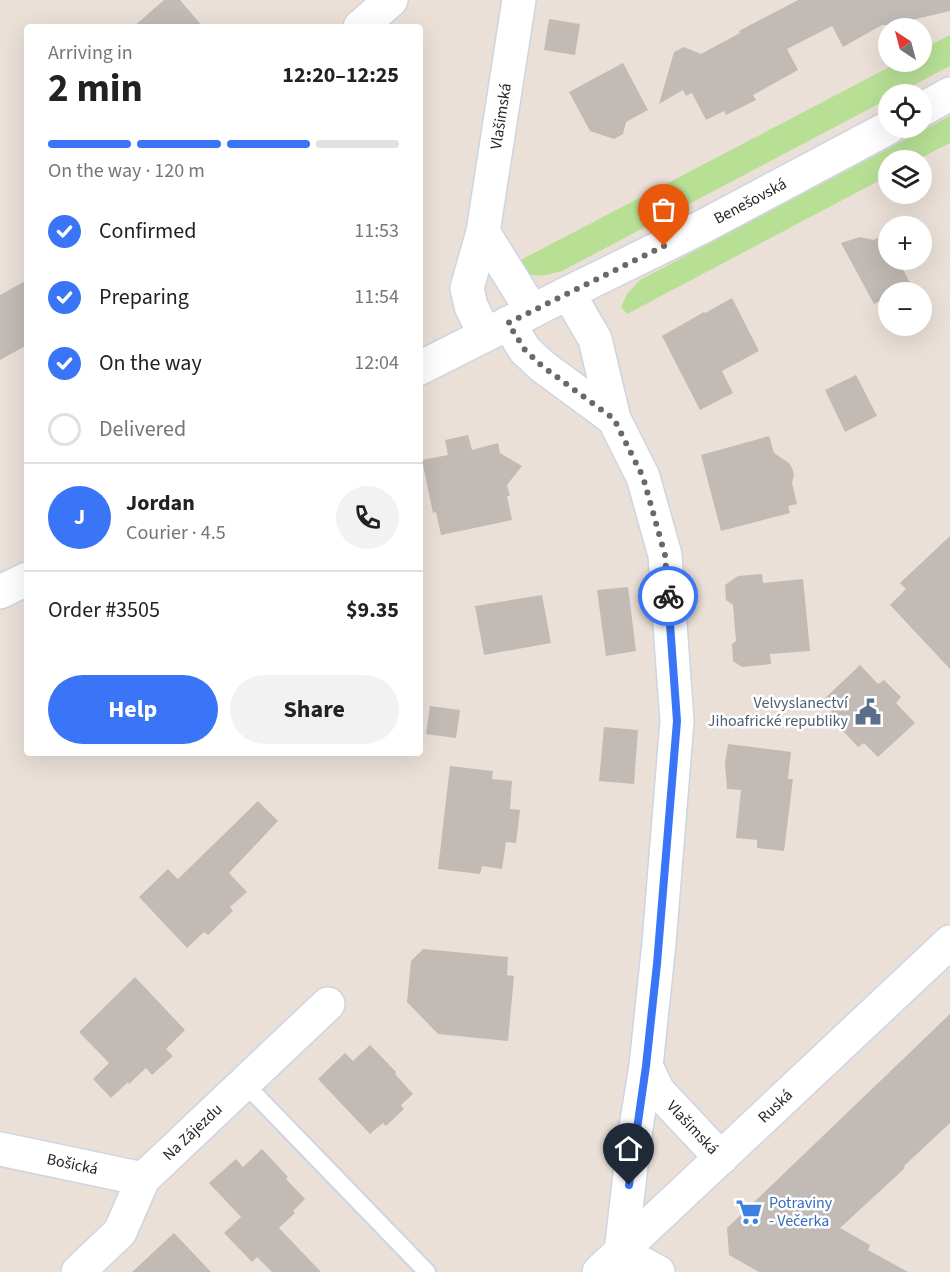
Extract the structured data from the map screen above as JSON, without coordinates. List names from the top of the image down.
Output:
{
  "streets": {
    "street": [
      "Vlašimská",
      "Benešovská",
      "Ruská",
      "Na Zájezdu",
      "Bošická"
    ]
  },
  "crossings": [
    ["Vlašimská", "Benešovská"],
    ["Vlašimská", "Ruská"],
    ["Na Zájezdu", "Bošická"]
  ],
  "places": {
    "public building": ["Velvyslanectví Jihoafrické republiky"],
    "supermarket": ["Potraviny - Večerka"]
  },
  "north": "top left",
  "page": {
    "map_buttons": ["+", "−"],
    "heading": ["2 min", "Arriving in", "12:20–12:25"],
    "panel": [
      "Jordan",
      "Courier · 4.5",
      "Order #3505",
      "$9.35"
    ],
    "bar": "On the way · 120 m",
    "list": [
      ["Confirmed", "11:53"],
      ["Preparing", "11:54"],
      ["On the way", "12:04"],
      "Delivered"
    ],
    "round": "J",
    "buttons": ["Help", "Share"]
  }
}
